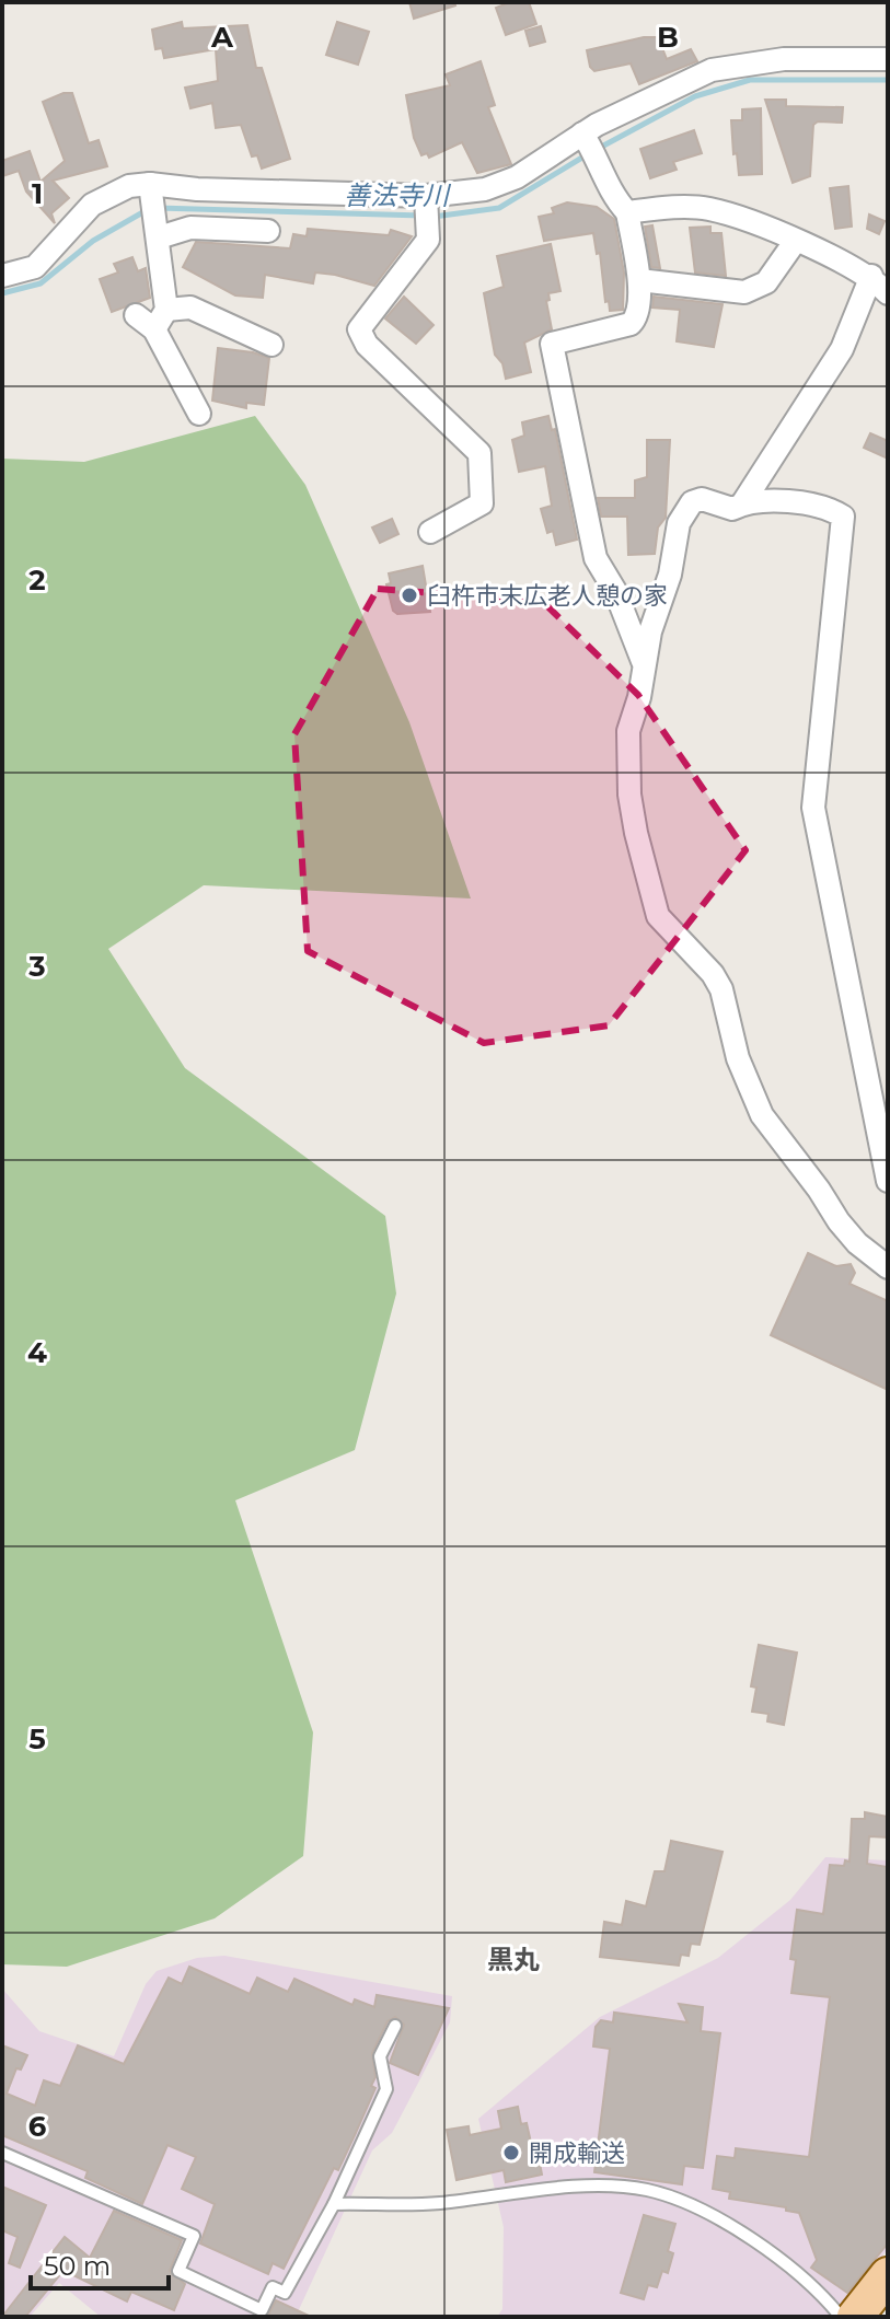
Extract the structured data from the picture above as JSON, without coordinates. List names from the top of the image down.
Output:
{
  "districts": ["黒丸"],
  "water": ["善法寺川"],
  "places": ["臼杵市末広老人憩の家", "開成輸送"],
  "scale_bar": "50 m",
  "grid": {
    "columns": ["A", "B"],
    "rows": [
      "1",
      "2",
      "3",
      "4",
      "5",
      "6"
    ]
  }
}
